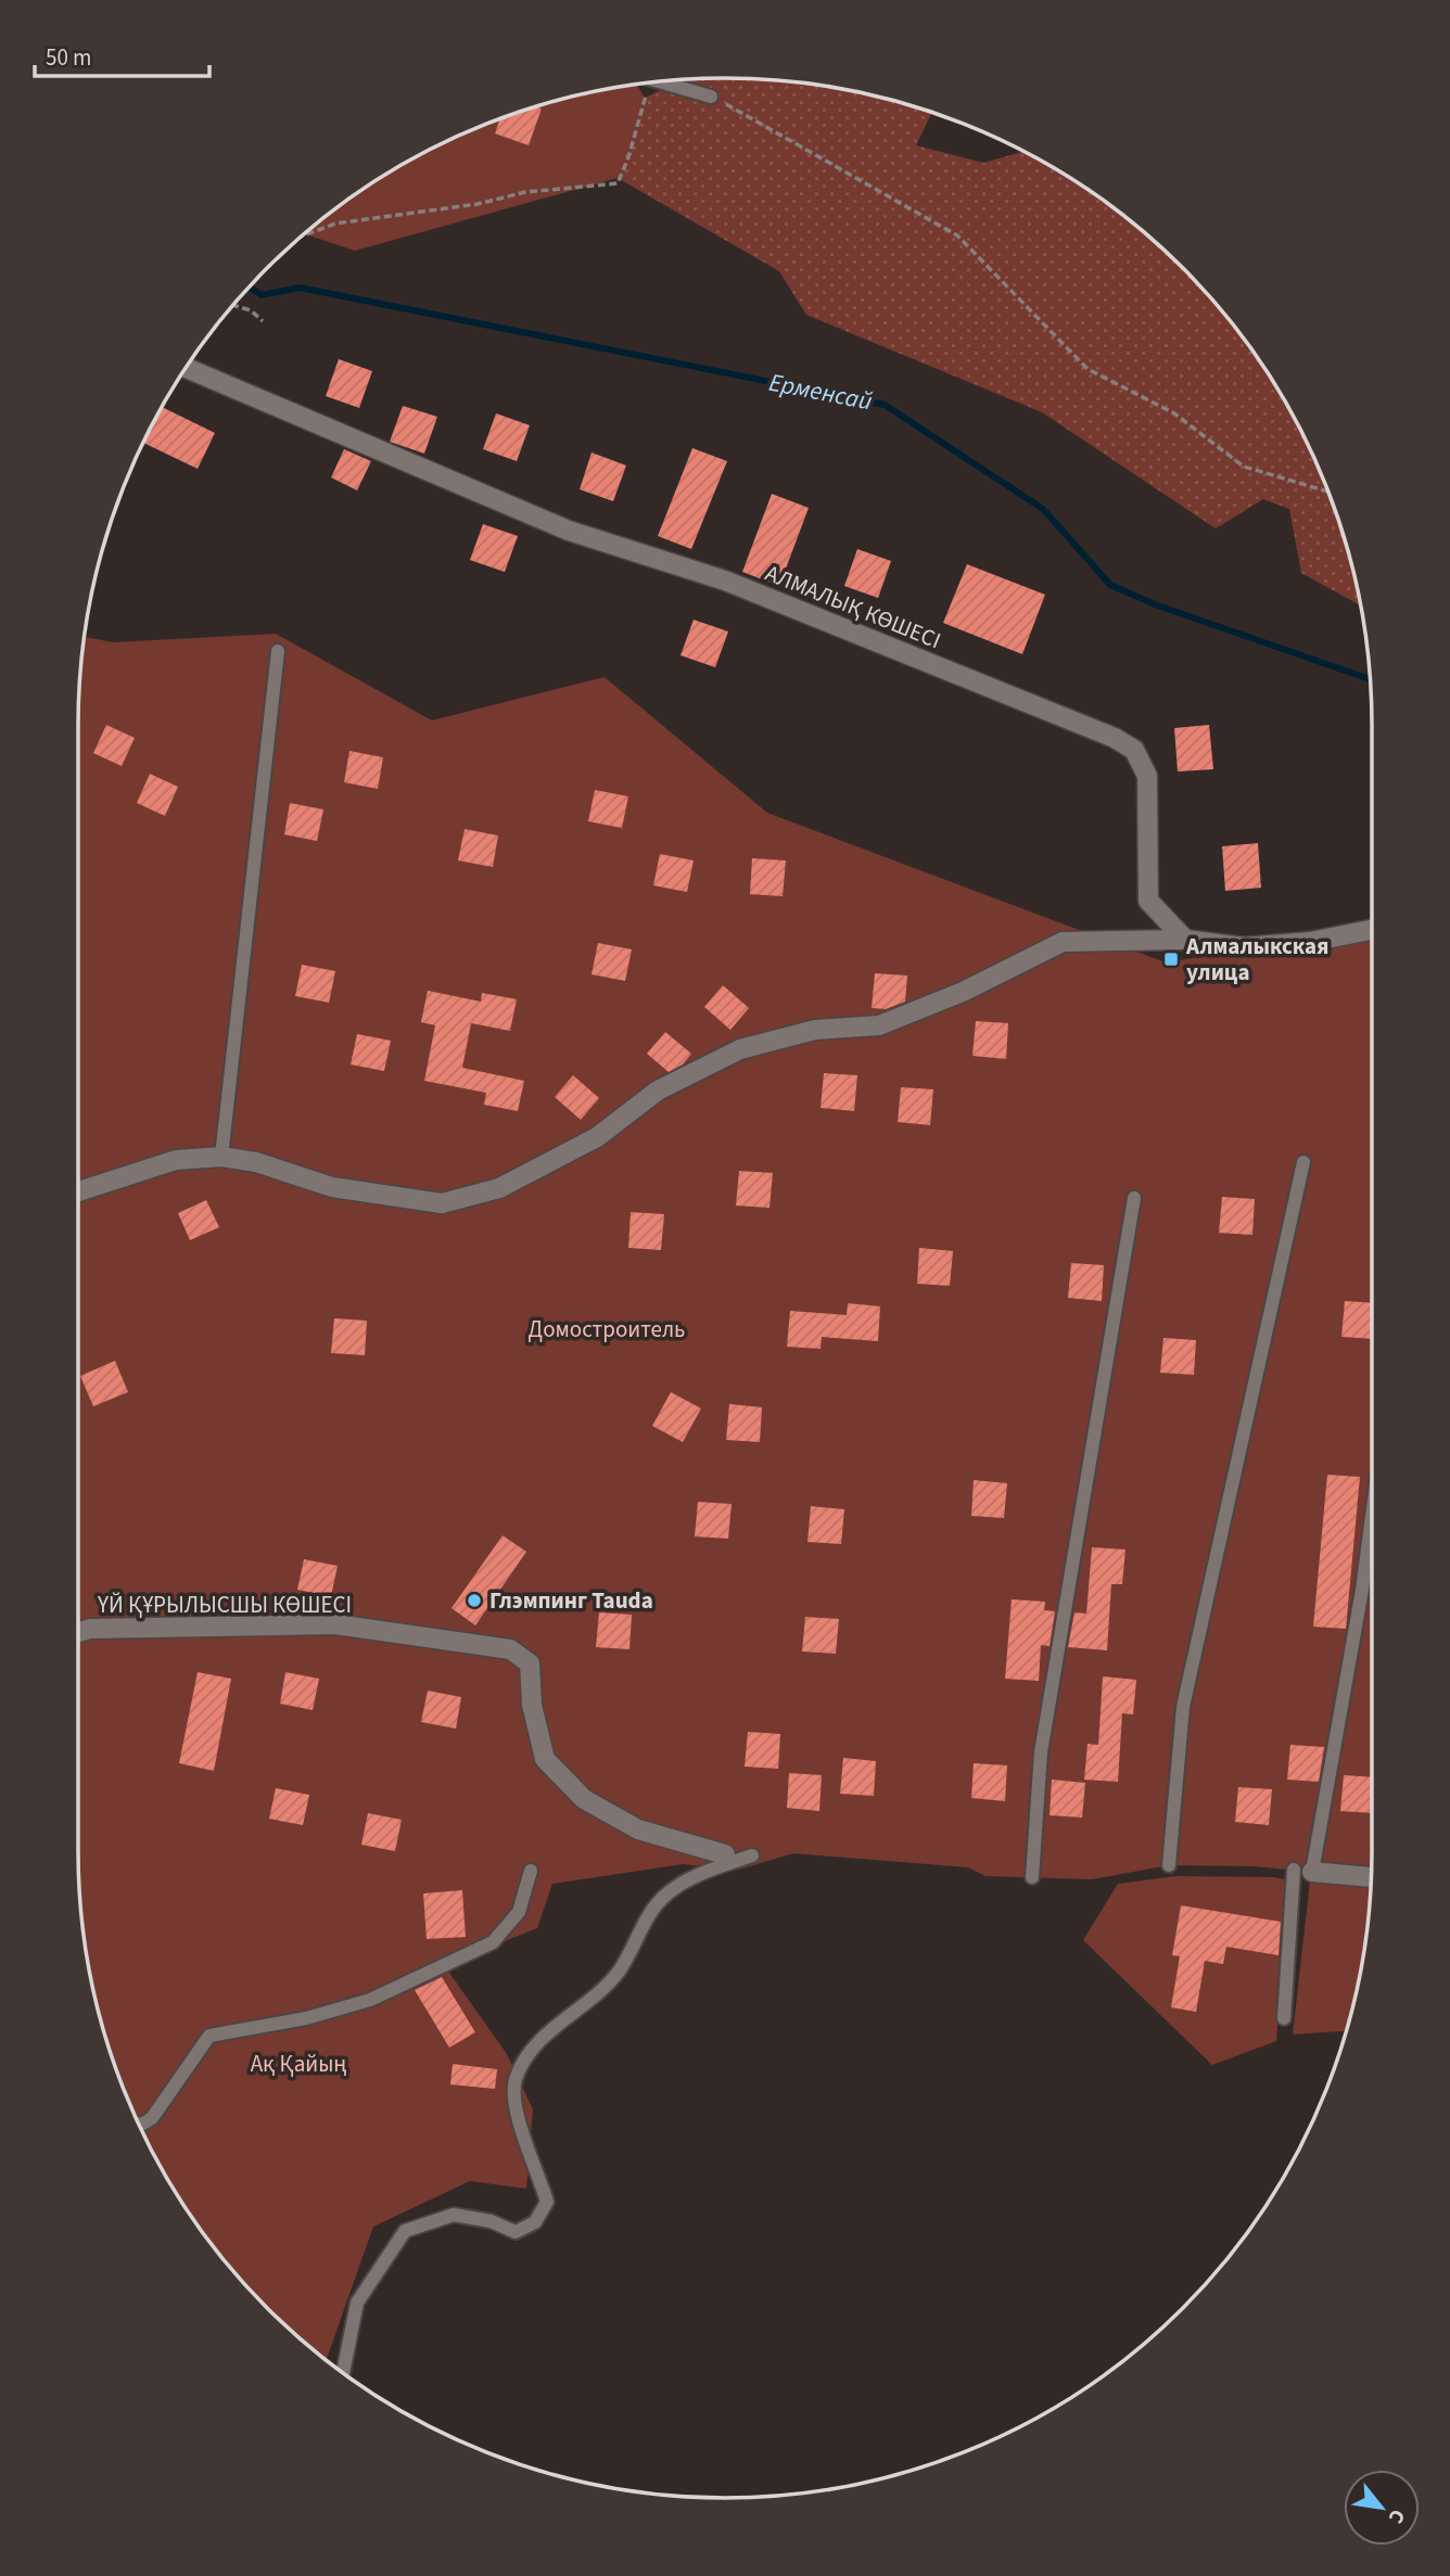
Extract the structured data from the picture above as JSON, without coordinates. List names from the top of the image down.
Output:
{
  "streets": {
    "street": ["АЛМАЛЫҚ КӨШЕСІ", "ҮЙ ҚҰРЫЛЫСШЫ КӨШЕСІ"]
  },
  "water": ["Ерменсай"],
  "parks": ["Домостроитель", "Ақ Қайың"],
  "places": {
    "transit": ["Алмалыкская улица"],
    "other": ["Глэмпинг Tauda"]
  },
  "scale_bar": "50 m",
  "north": "bottom right"
}
